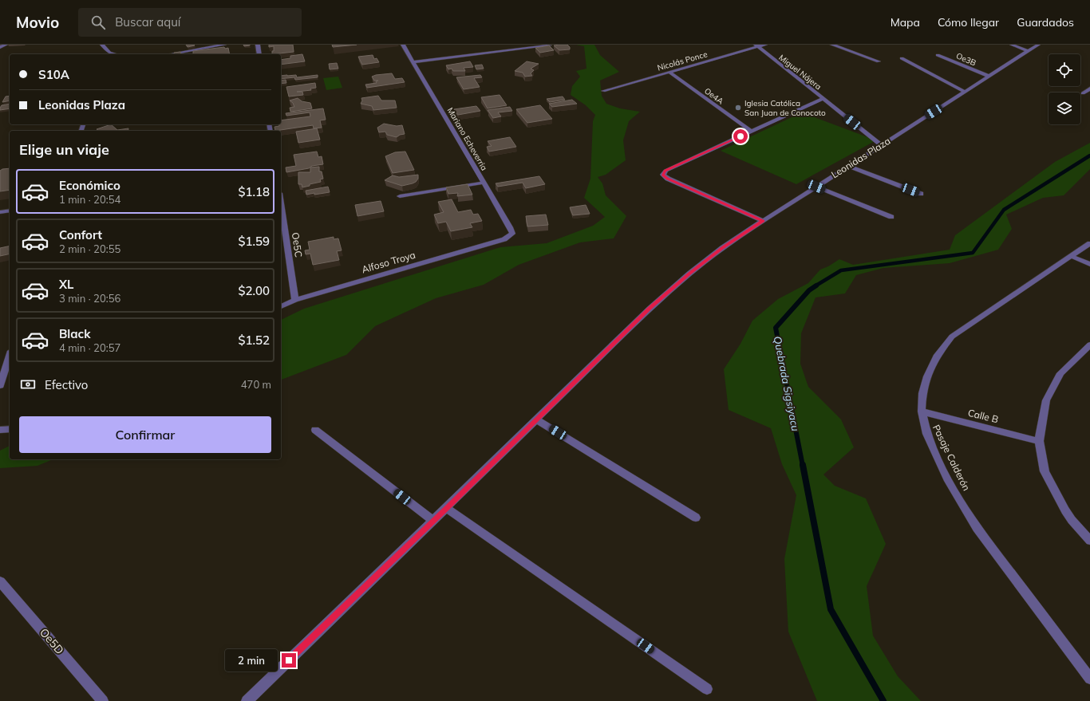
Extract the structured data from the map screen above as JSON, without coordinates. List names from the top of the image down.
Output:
{
  "streets": {
    "street": [
      "Oe3B",
      "Nicolás Ponce",
      "Miguel Nájera",
      "Oe4A",
      "Mariano Echeverria",
      "Leonidas Plaza",
      "Oe5C",
      "Alfoso Troya",
      "Calle B",
      "Pasaje Calderón",
      "Oe5D"
    ]
  },
  "crossings": [
    ["Oe3B", "Leonidas Plaza"],
    ["Nicolás Ponce", "Miguel Nájera"],
    ["Nicolás Ponce", "Oe4A"],
    ["Miguel Nájera", "Leonidas Plaza"],
    ["Mariano Echeverria", "Alfoso Troya"],
    ["Oe5C", "Alfoso Troya"],
    ["Calle B", "Pasaje Calderón"]
  ],
  "water": ["Quebrada Sigsiyacu"],
  "places": ["Iglesia Católica San Juan de Conocoto"],
  "page": {
    "header": "Movio",
    "search": "Buscar aquí",
    "nav": ["Mapa", "Cómo llegar", "Guardados"],
    "banner": ["S10A", "Leonidas Plaza"],
    "heading": "Elige un viaje",
    "list": [
      {
        "name": "Económico",
        "note": "1 min · 20:54",
        "value": "$1.18"
      },
      {
        "name": "Confort",
        "note": "2 min · 20:55",
        "value": "$1.59"
      },
      {
        "name": "XL",
        "note": "3 min · 20:56",
        "value": "$2.00"
      },
      {
        "name": "Black",
        "note": "4 min · 20:57",
        "value": "$1.52"
      }
    ],
    "pay": ["Efectivo", "470 m"],
    "buttons": "Confirmar",
    "bubble": "2 min"
  }
}
